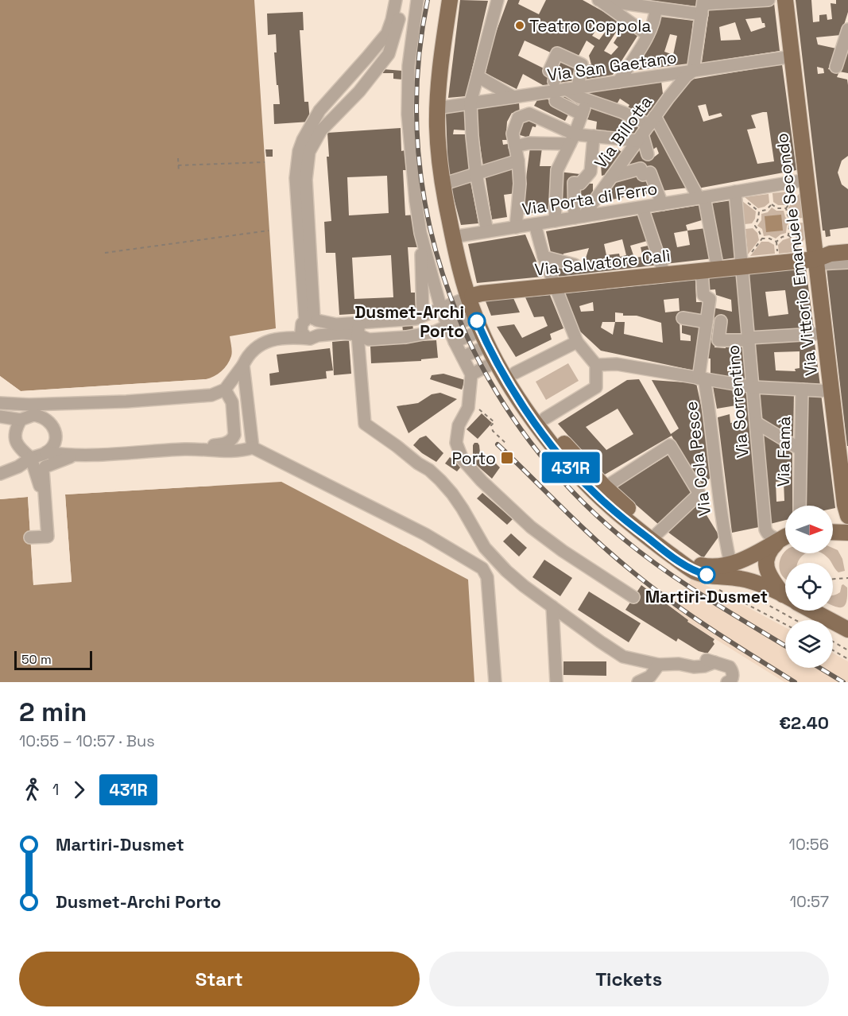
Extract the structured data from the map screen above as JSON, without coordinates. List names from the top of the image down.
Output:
{
  "streets": {
    "main road": ["Via Vittorio Emanuele Secondo", "Via Salvatore Calì"],
    "street": [
      "Via San Gaetano",
      "Via Billotta",
      "Via Porta di Ferro",
      "Via Sorrentino",
      "Via Famà",
      "Via Cola Pesce"
    ]
  },
  "crossings": [
    ["Via San Gaetano", "Via Billotta"],
    ["Via San Gaetano", "Via Vittorio Emanuele Secondo"],
    ["Via Billotta", "Via Porta di Ferro"],
    ["Via Porta di Ferro", "Via Vittorio Emanuele Secondo"],
    ["Via Porta di Ferro", "Via Sorrentino"],
    ["Via Vittorio Emanuele Secondo", "Via Salvatore Calì"],
    ["Via Salvatore Calì", "Via Sorrentino"],
    ["Via Salvatore Calì", "Via Cola Pesce"]
  ],
  "places": {
    "other": ["Teatro Coppola", "Dusmet-Archi Porto", "Martiri-Dusmet"],
    "transit": ["Porto"]
  },
  "lines": ["bus line 431R"],
  "scale_bar": "50 m",
  "north": "right",
  "page": {
    "on_map": "431R",
    "scale": "50 m",
    "heading": ["2 min", "10:55 – 10:57 · Bus", "€2.40"],
    "legs": ["1", "431R"],
    "list": [
      {
        "name": "Martiri-Dusmet",
        "value": "10:56"
      },
      {
        "name": "Dusmet-Archi Porto",
        "value": "10:57"
      }
    ],
    "buttons": ["Start", "Tickets"]
  }
}
